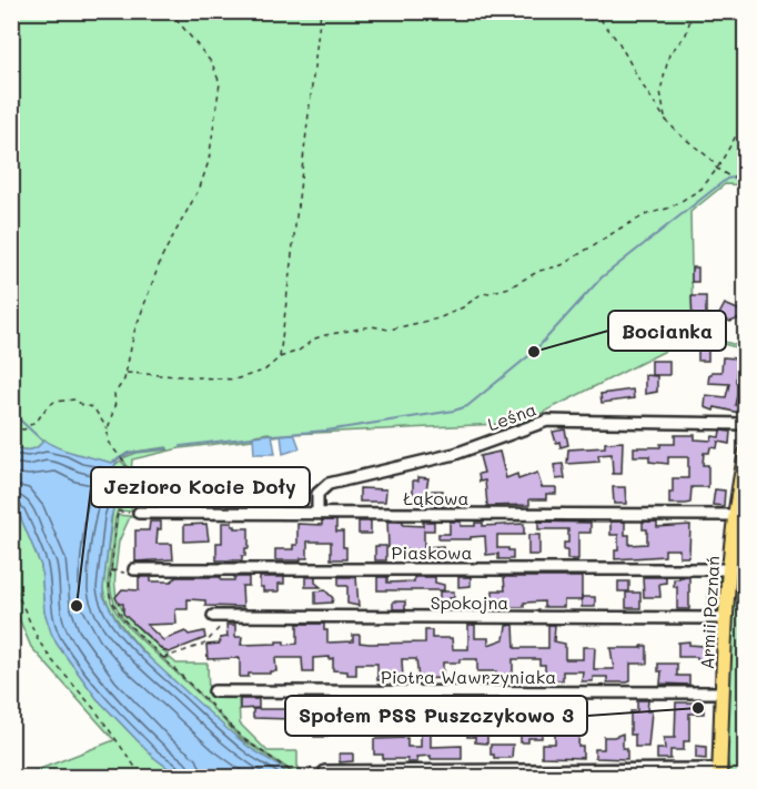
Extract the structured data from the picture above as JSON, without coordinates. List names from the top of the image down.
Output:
{
  "streets": {
    "main road": ["Armii Poznań"],
    "street": [
      "Leśna",
      "Łąkowa",
      "Piaskowa",
      "Spokojna",
      "Piotra Wawrzyniaka"
    ]
  },
  "crossings": [
    ["Leśna", "Łąkowa"],
    ["Łąkowa", "Armii Poznań"],
    ["Piaskowa", "Armii Poznań"],
    ["Spokojna", "Armii Poznań"],
    ["Armii Poznań", "Piotra Wawrzyniaka"]
  ],
  "places": ["Bocianka", "Jezioro Kocie Doły", "Społem PSS Puszczykowo 3"]
}
